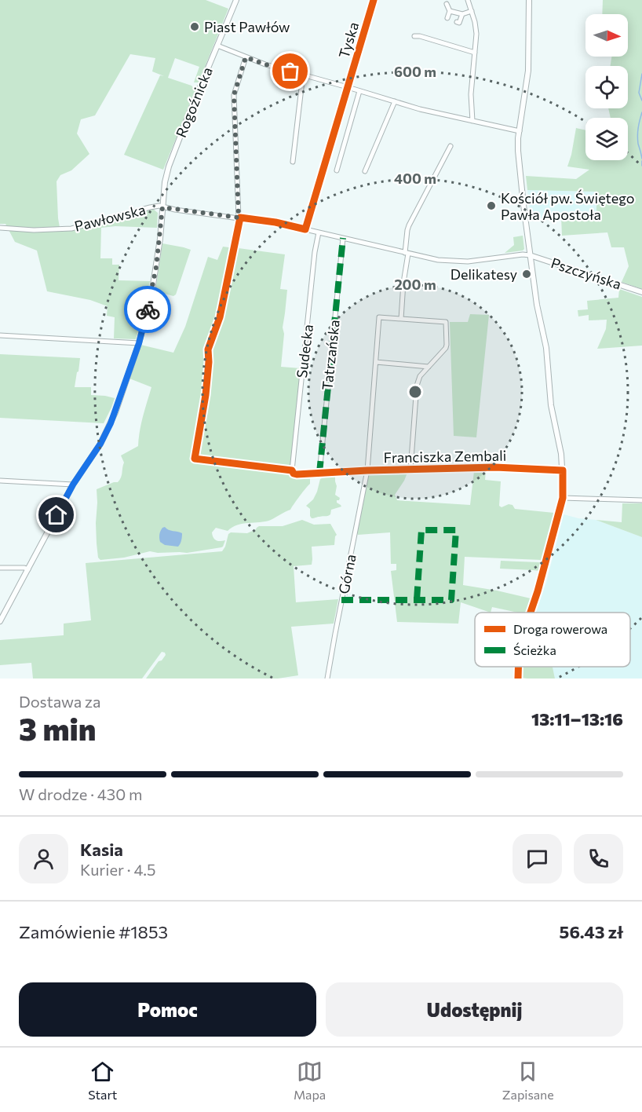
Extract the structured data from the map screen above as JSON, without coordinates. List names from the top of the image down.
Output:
{
  "streets": {
    "street": [
      "Tyska",
      "Rogoźnicka",
      "Pawłowska",
      "Pszczyńska",
      "Sudecka",
      "Tatrzańska",
      "Franciszka Zembali",
      "Górna"
    ]
  },
  "crossings": [
    ["Tyska", "Pawłowska"],
    ["Rogoźnicka", "Pawłowska"],
    ["Pawłowska", "Pszczyńska"],
    ["Pawłowska", "Sudecka"],
    ["Pawłowska", "Tatrzańska"],
    ["Franciszka Zembali", "Górna"]
  ],
  "places": ["Piast Pawłów", "Kościół pw. Świętego Pawła Apostoła", "Delikatesy"],
  "legend": ["Droga rowerowa", "Ścieżka"],
  "north": "right",
  "page": {
    "heading": ["3 min", "Dostawa za", "13:11–13:16"],
    "panel": [
      "Kasia",
      "Kurier · 4.5",
      "Zamówienie #1853",
      "56.43 zł"
    ],
    "bar": "W drodze · 430 m",
    "buttons": ["Pomoc", "Udostępnij"],
    "tabs": ["Start", "Mapa", "Zapisane"]
  },
  "rings": ["600 m", "400 m", "200 m"]
}
